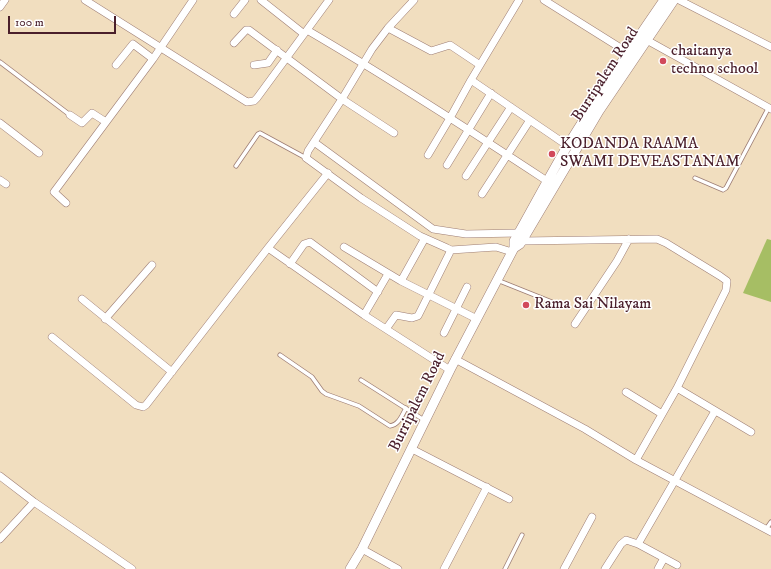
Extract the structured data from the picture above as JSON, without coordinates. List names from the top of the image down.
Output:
{
  "streets": {
    "main road": ["Burripalem Road"]
  },
  "places": ["chaitanya techno school", "KODANDA RAAMA SWAMI DEVEASTANAM", "Rama Sai Nilayam"],
  "scale_bar": "100 m"
}
